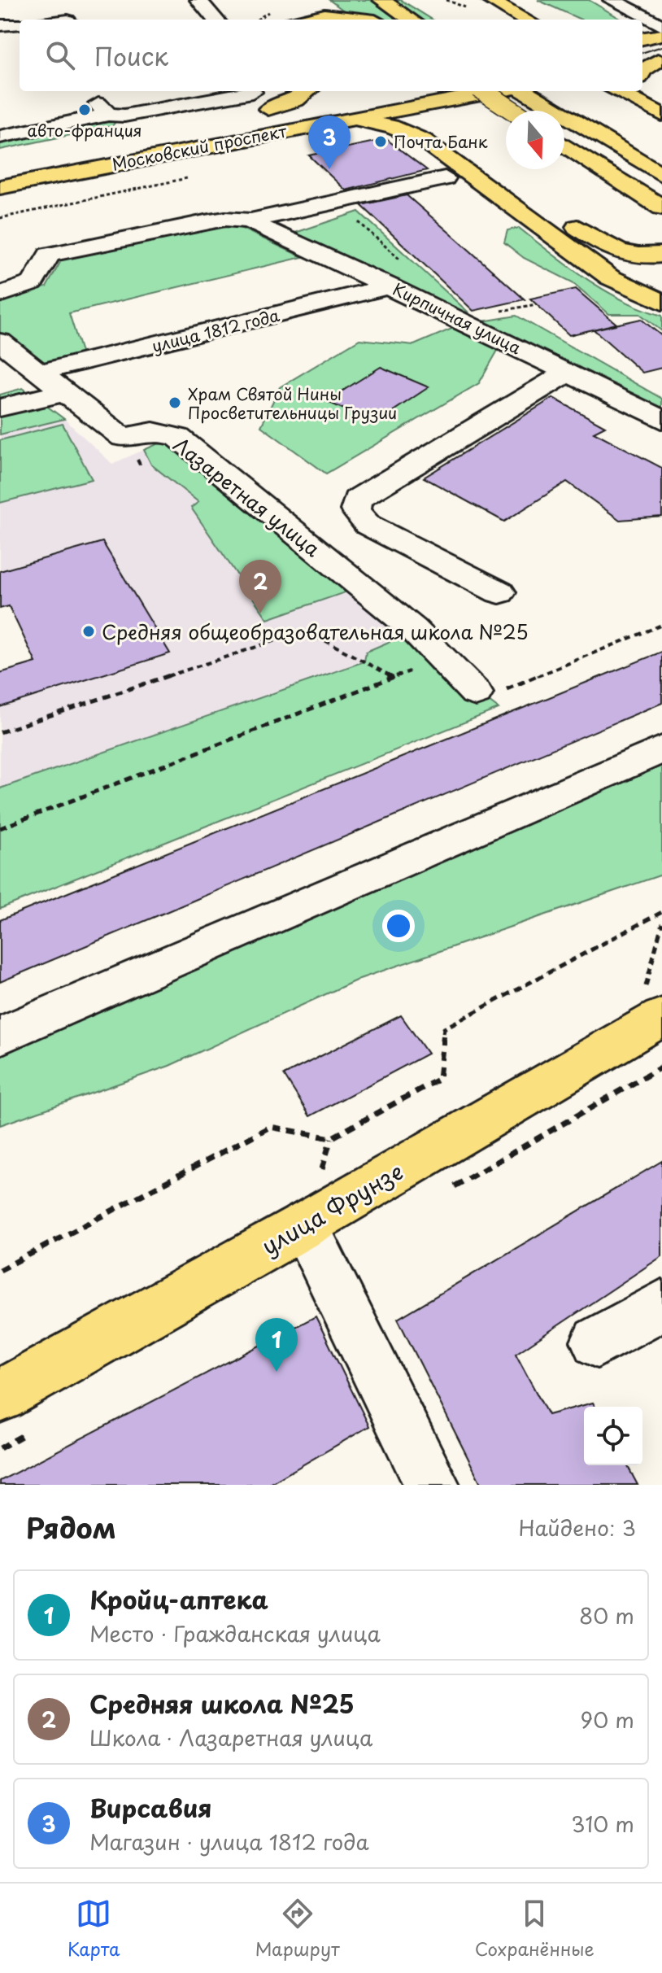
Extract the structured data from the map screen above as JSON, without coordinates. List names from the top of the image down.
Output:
{
  "streets": {
    "main road": ["Московский проспект", "улица Фрунзе"],
    "street": ["Кирпичная улица", "улица 1812 года", "Лазаретная улица"]
  },
  "crossings": [
    ["Кирпичная улица", "улица 1812 года"],
    ["улица 1812 года", "Лазаретная улица"]
  ],
  "places": [
    "авто-франция",
    "Почта Банк",
    "Храм Святой Нины Просветительницы Грузии",
    "Средняя общеобразовательная школа №25"
  ],
  "north": "bottom",
  "page": {
    "search": "Поиск",
    "pins": ["3", "2", "1"],
    "heading": ["Рядом", "Найдено: 3"],
    "list": [
      {
        "mark": "1",
        "name": "Кройц-аптека",
        "note": "Место · Гражданская улица",
        "value": "80 m"
      },
      {
        "mark": "2",
        "name": "Средняя школа №25",
        "note": "Школа · Лазаретная улица",
        "value": "90 m"
      },
      {
        "mark": "3",
        "name": "Вирсавия",
        "note": "Магазин · улица 1812 года",
        "value": "310 m"
      }
    ],
    "nav": ["Карта", "Маршрут", "Сохранённые"]
  }
}
